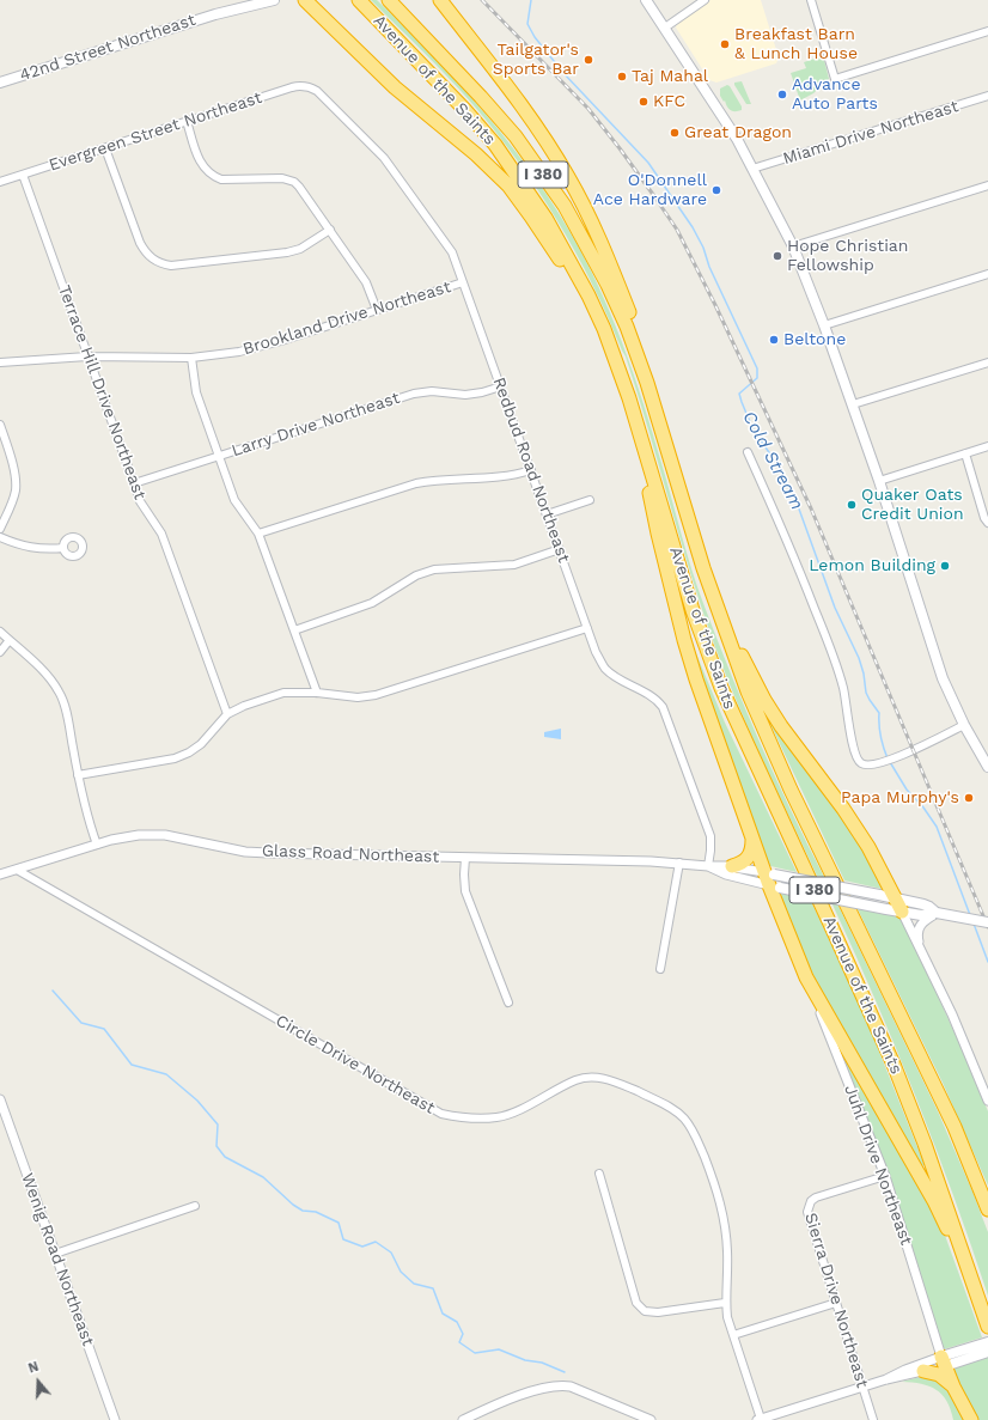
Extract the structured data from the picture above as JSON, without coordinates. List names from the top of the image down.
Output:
{
  "streets": {
    "highway": ["Avenue of the Saints", "I 380"],
    "main road": ["42nd Street Northeast"],
    "street": [
      "Evergreen Street Northeast",
      "Miami Drive Northeast",
      "Brookland Drive Northeast",
      "Terrace Hill Drive Northeast",
      "Larry Drive Northeast",
      "Redbud Road Northeast",
      "Glass Road Northeast",
      "Circle Drive Northeast",
      "Juhl Drive Northeast",
      "Wenig Road Northeast",
      "Sierra Drive Northeast"
    ]
  },
  "crossings": [
    ["Evergreen Street Northeast", "Terrace Hill Drive Northeast"],
    ["Evergreen Street Northeast", "Redbud Road Northeast"],
    ["Brookland Drive Northeast", "Terrace Hill Drive Northeast"],
    ["Brookland Drive Northeast", "Redbud Road Northeast"],
    ["Terrace Hill Drive Northeast", "Larry Drive Northeast"],
    ["Larry Drive Northeast", "Redbud Road Northeast"],
    ["Redbud Road Northeast", "Glass Road Northeast"],
    ["Glass Road Northeast", "Circle Drive Northeast"],
    ["Juhl Drive Northeast", "Sierra Drive Northeast"]
  ],
  "water": ["Cold Stream"],
  "places": [
    "Breakfast Barn & Lunch House",
    "Tailgator's Sports Bar",
    "Taj Mahal",
    "Advance Auto Parts",
    "KFC",
    "Great Dragon",
    "O'Donnell Ace Hardware",
    "Hope Christian Fellowship",
    "Beltone",
    "Quaker Oats Credit Union",
    "Lemon Building",
    "Papa Murphy's"
  ],
  "north": "top"
}
